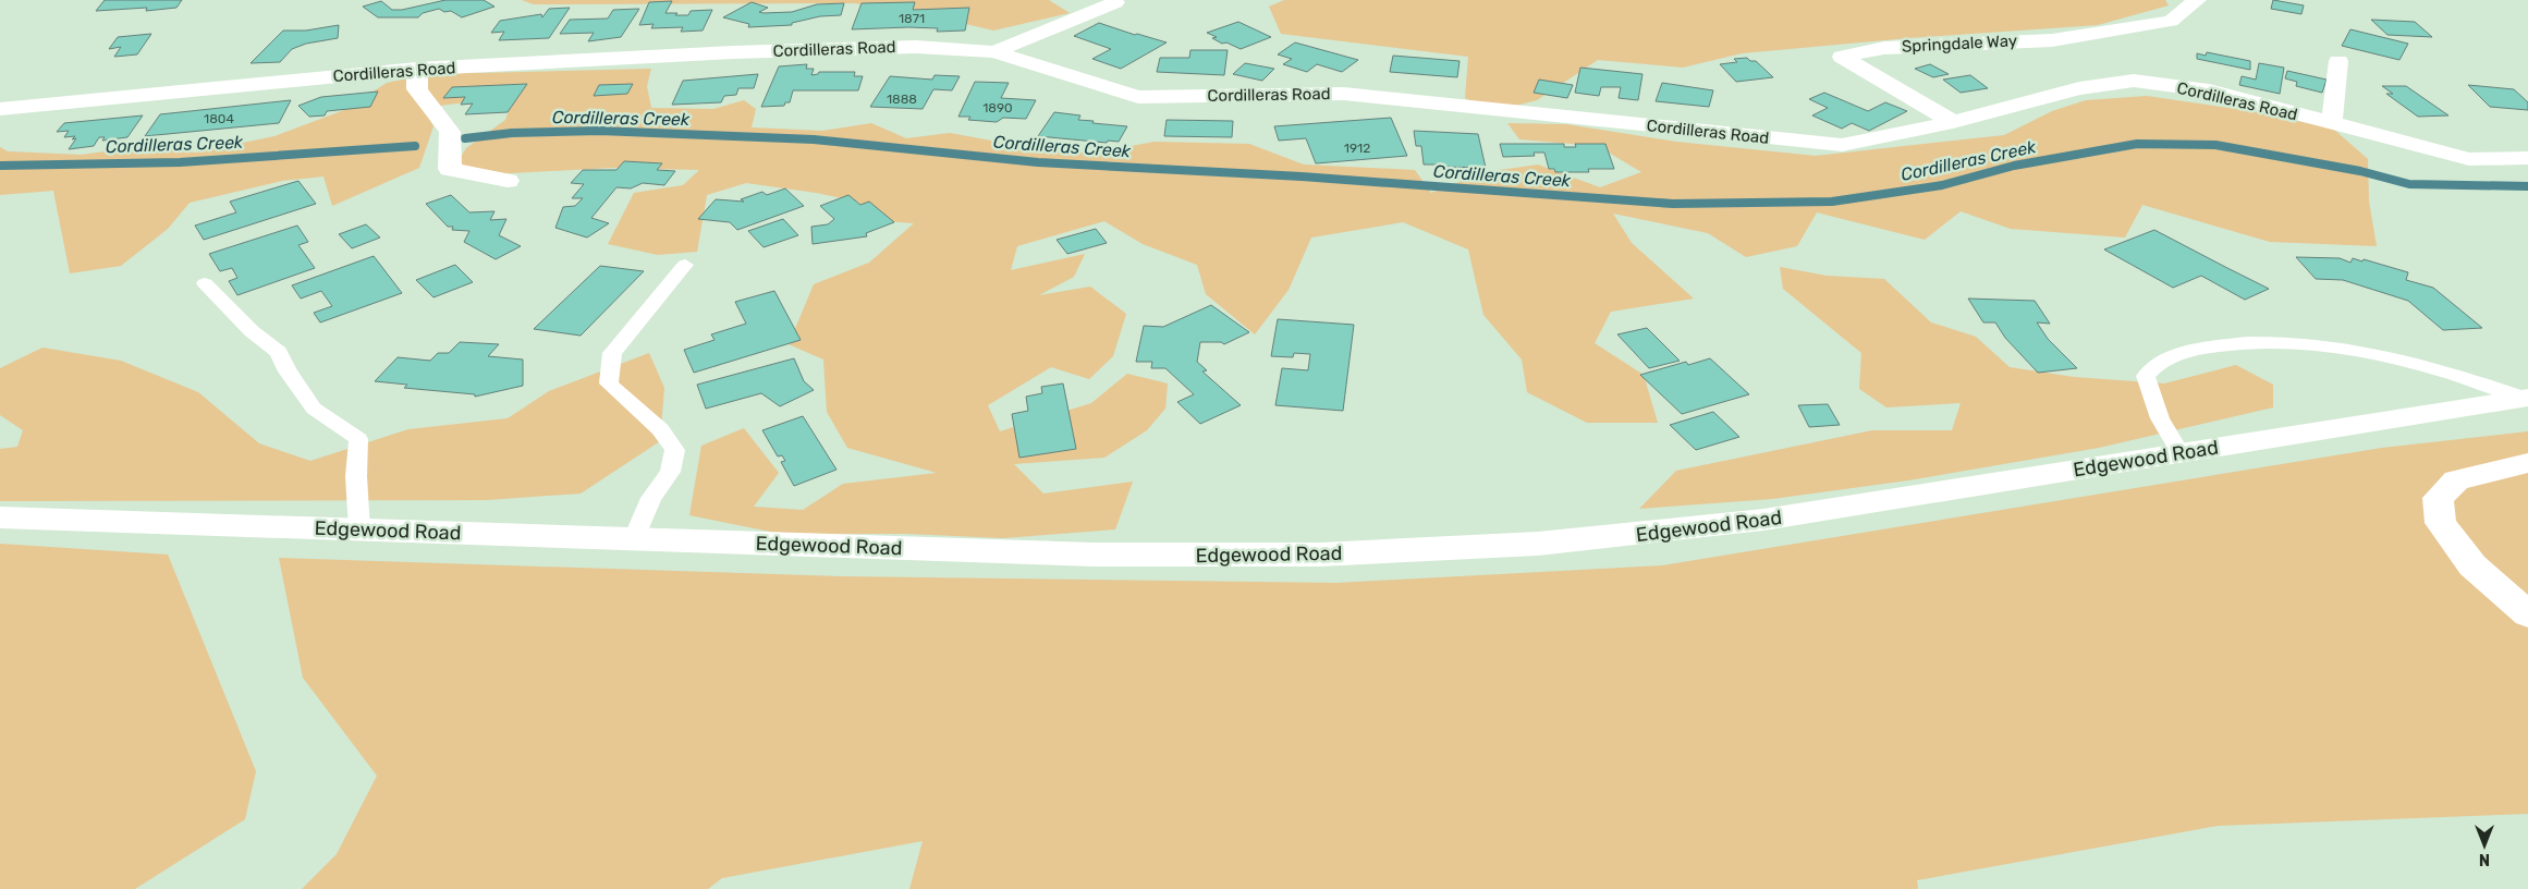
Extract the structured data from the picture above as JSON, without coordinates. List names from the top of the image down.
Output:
{
  "streets": {
    "street": ["Springdale Way", "Cordilleras Road", "Edgewood Road"]
  },
  "crossings": [
    ["Springdale Way", "Cordilleras Road"]
  ],
  "water": ["Cordilleras Creek"],
  "house_numbers": [
    "1871",
    "1888",
    "1890",
    "1804",
    "1912"
  ],
  "north": "bottom"
}
